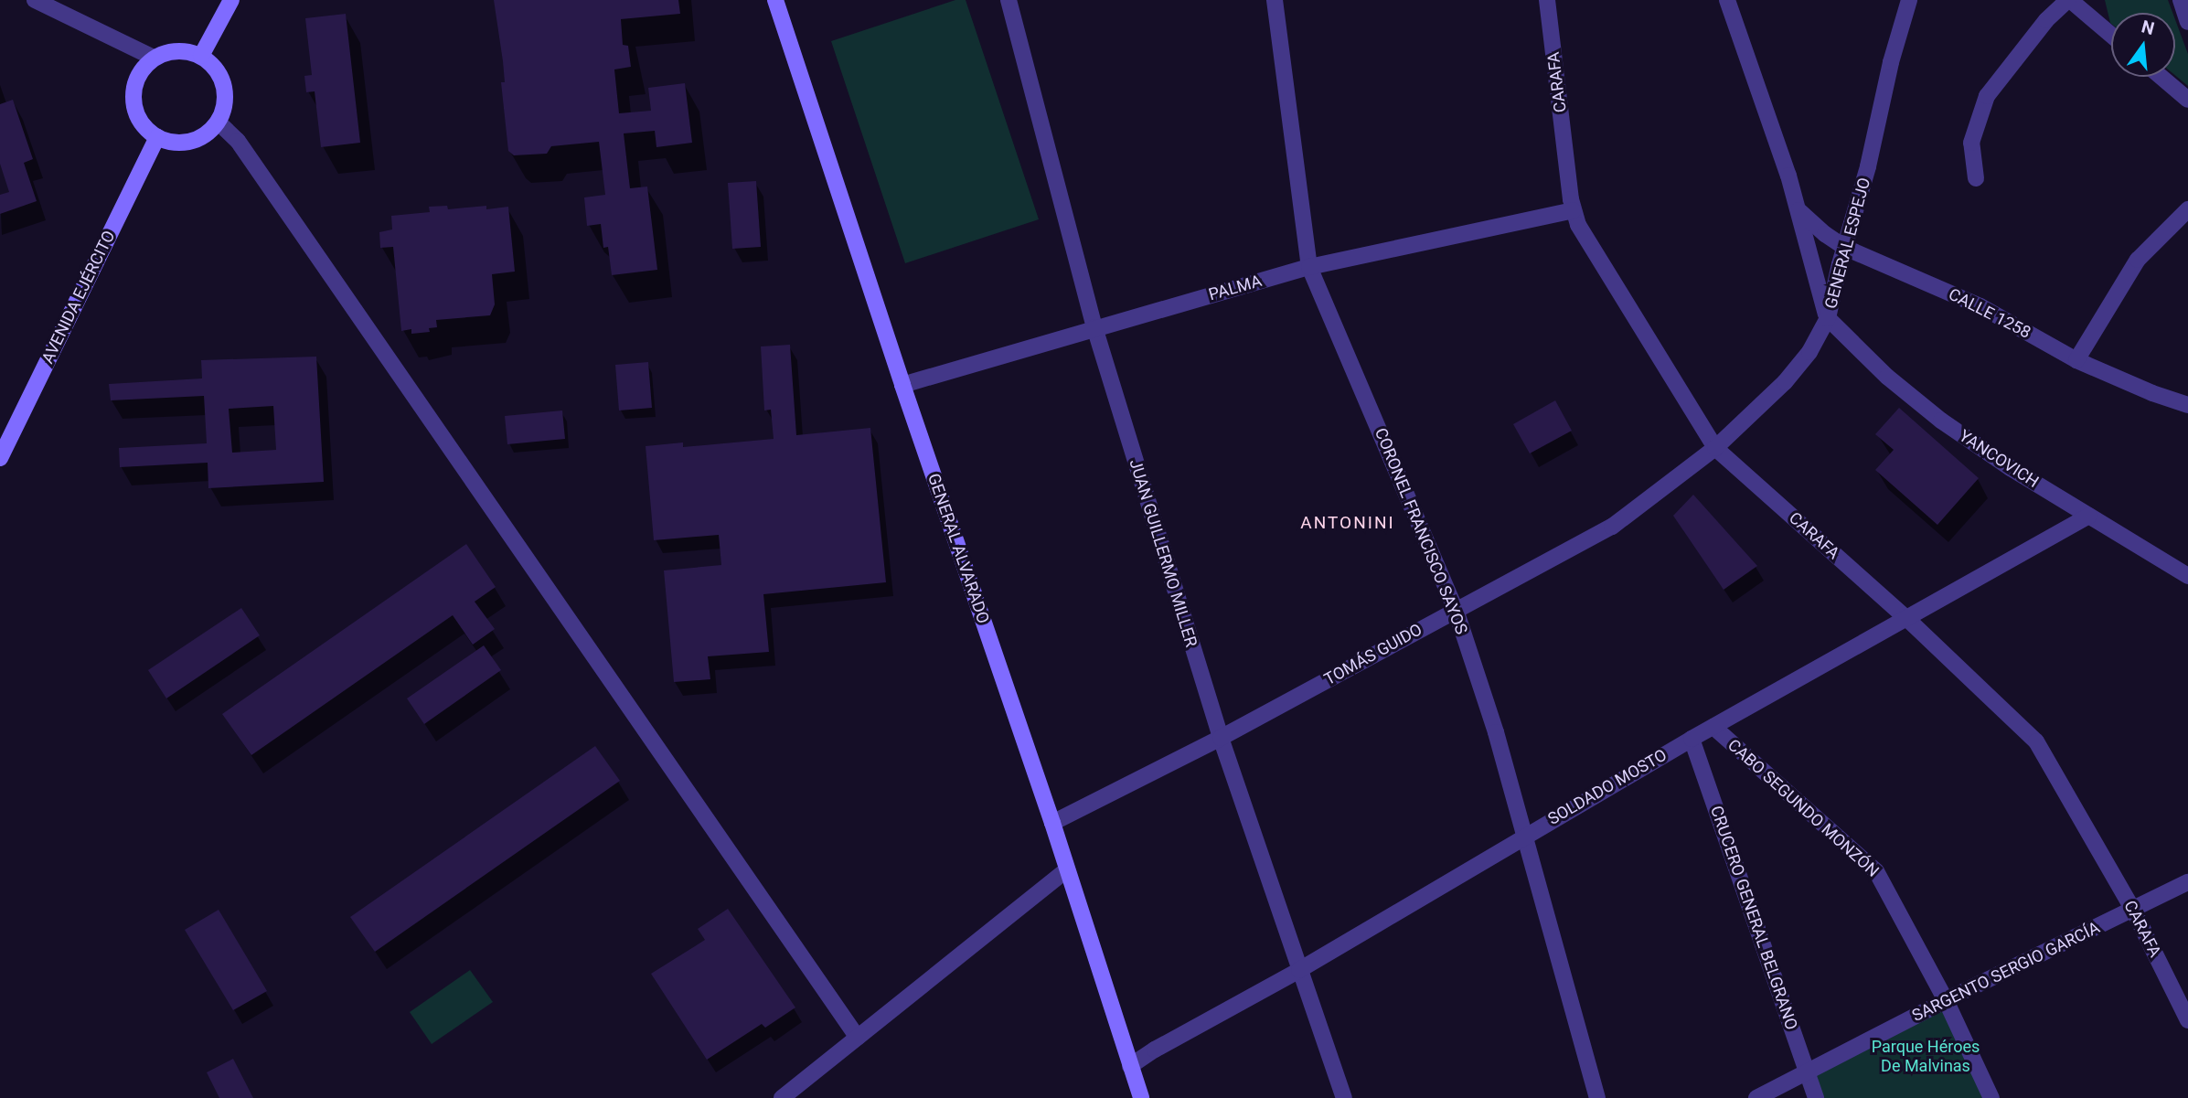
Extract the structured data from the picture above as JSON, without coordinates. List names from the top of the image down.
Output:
{
  "streets": {
    "street": [
      "CARAFA",
      "GENERAL ESPEJO",
      "PALMA",
      "AVENIDA EJÉRCITO",
      "CALLE 1258",
      "YANCOVICH",
      "CORONEL FRANCISCO SAYOS",
      "GENERAL ALVARADO",
      "JUAN GUILLERMO MILLER",
      "TOMÁS GUIDO",
      "SOLDADO MOSTO",
      "CABO SEGUNDO MONZÓN",
      "CRUCERO GENERAL BELGRANO",
      "SARGENTO SERGIO GARCÍA"
    ]
  },
  "crossings": [
    ["CARAFA", "GENERAL ESPEJO"],
    ["CARAFA", "PALMA"],
    ["CARAFA", "TOMÁS GUIDO"],
    ["CARAFA", "SOLDADO MOSTO"],
    ["CARAFA", "SARGENTO SERGIO GARCÍA"],
    ["GENERAL ESPEJO", "CALLE 1258"],
    ["GENERAL ESPEJO", "YANCOVICH"],
    ["GENERAL ESPEJO", "TOMÁS GUIDO"],
    ["PALMA", "CORONEL FRANCISCO SAYOS"],
    ["PALMA", "GENERAL ALVARADO"],
    ["PALMA", "JUAN GUILLERMO MILLER"],
    ["YANCOVICH", "SOLDADO MOSTO"],
    ["CORONEL FRANCISCO SAYOS", "TOMÁS GUIDO"],
    ["CORONEL FRANCISCO SAYOS", "SOLDADO MOSTO"],
    ["GENERAL ALVARADO", "TOMÁS GUIDO"],
    ["GENERAL ALVARADO", "SOLDADO MOSTO"],
    ["JUAN GUILLERMO MILLER", "TOMÁS GUIDO"],
    ["JUAN GUILLERMO MILLER", "SOLDADO MOSTO"],
    ["SOLDADO MOSTO", "CABO SEGUNDO MONZÓN"],
    ["SOLDADO MOSTO", "CRUCERO GENERAL BELGRANO"],
    ["CABO SEGUNDO MONZÓN", "SARGENTO SERGIO GARCÍA"],
    ["CRUCERO GENERAL BELGRANO", "SARGENTO SERGIO GARCÍA"]
  ],
  "districts": ["ANTONINI"],
  "parks": ["Parque Héroes De Malvinas"],
  "north": "top"
}
